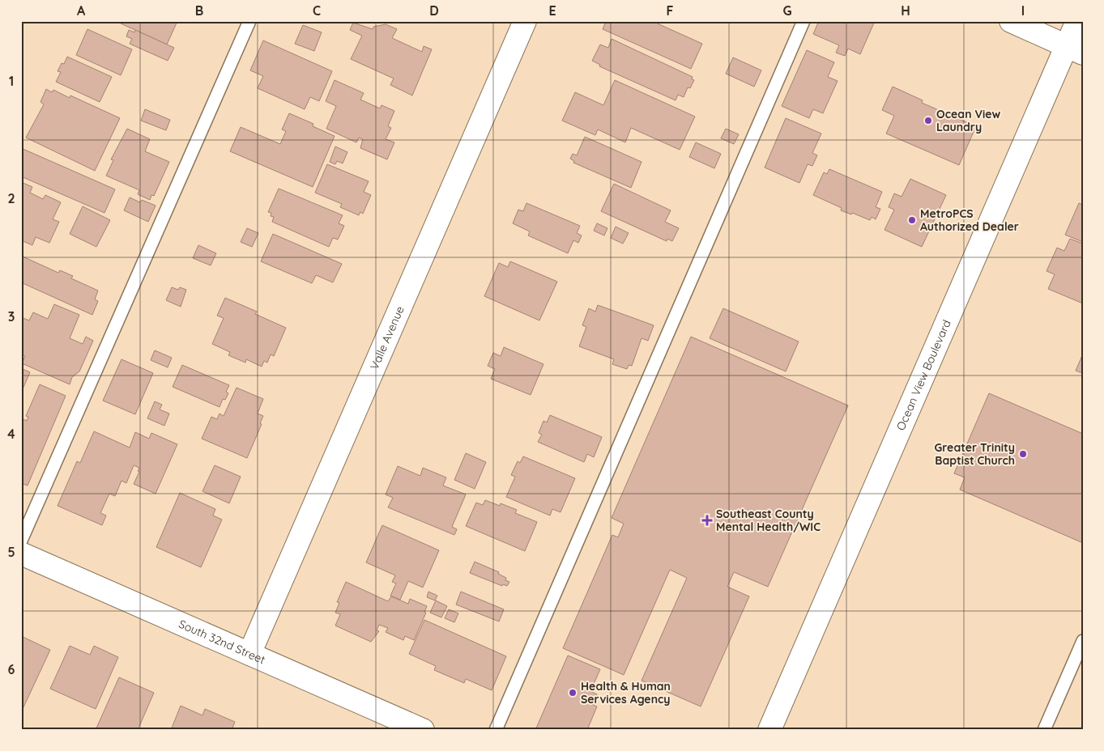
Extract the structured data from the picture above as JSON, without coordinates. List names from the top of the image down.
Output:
{
  "streets": {
    "main road": ["Valle Avenue", "Ocean View Boulevard", "South 32nd Street"]
  },
  "crossings": [
    ["Valle Avenue", "South 32nd Street"]
  ],
  "places": {
    "other": [
      "Ocean View Laundry",
      "MetroPCS Authorized Dealer",
      "Greater Trinity Baptist Church",
      "Health & Human Services Agency"
    ],
    "health": ["Southeast County Mental Health/WIC"]
  },
  "grid": {
    "columns": [
      "A",
      "B",
      "C",
      "D",
      "E",
      "F",
      "G",
      "H",
      "I"
    ],
    "rows": [
      "1",
      "2",
      "3",
      "4",
      "5",
      "6"
    ]
  }
}
